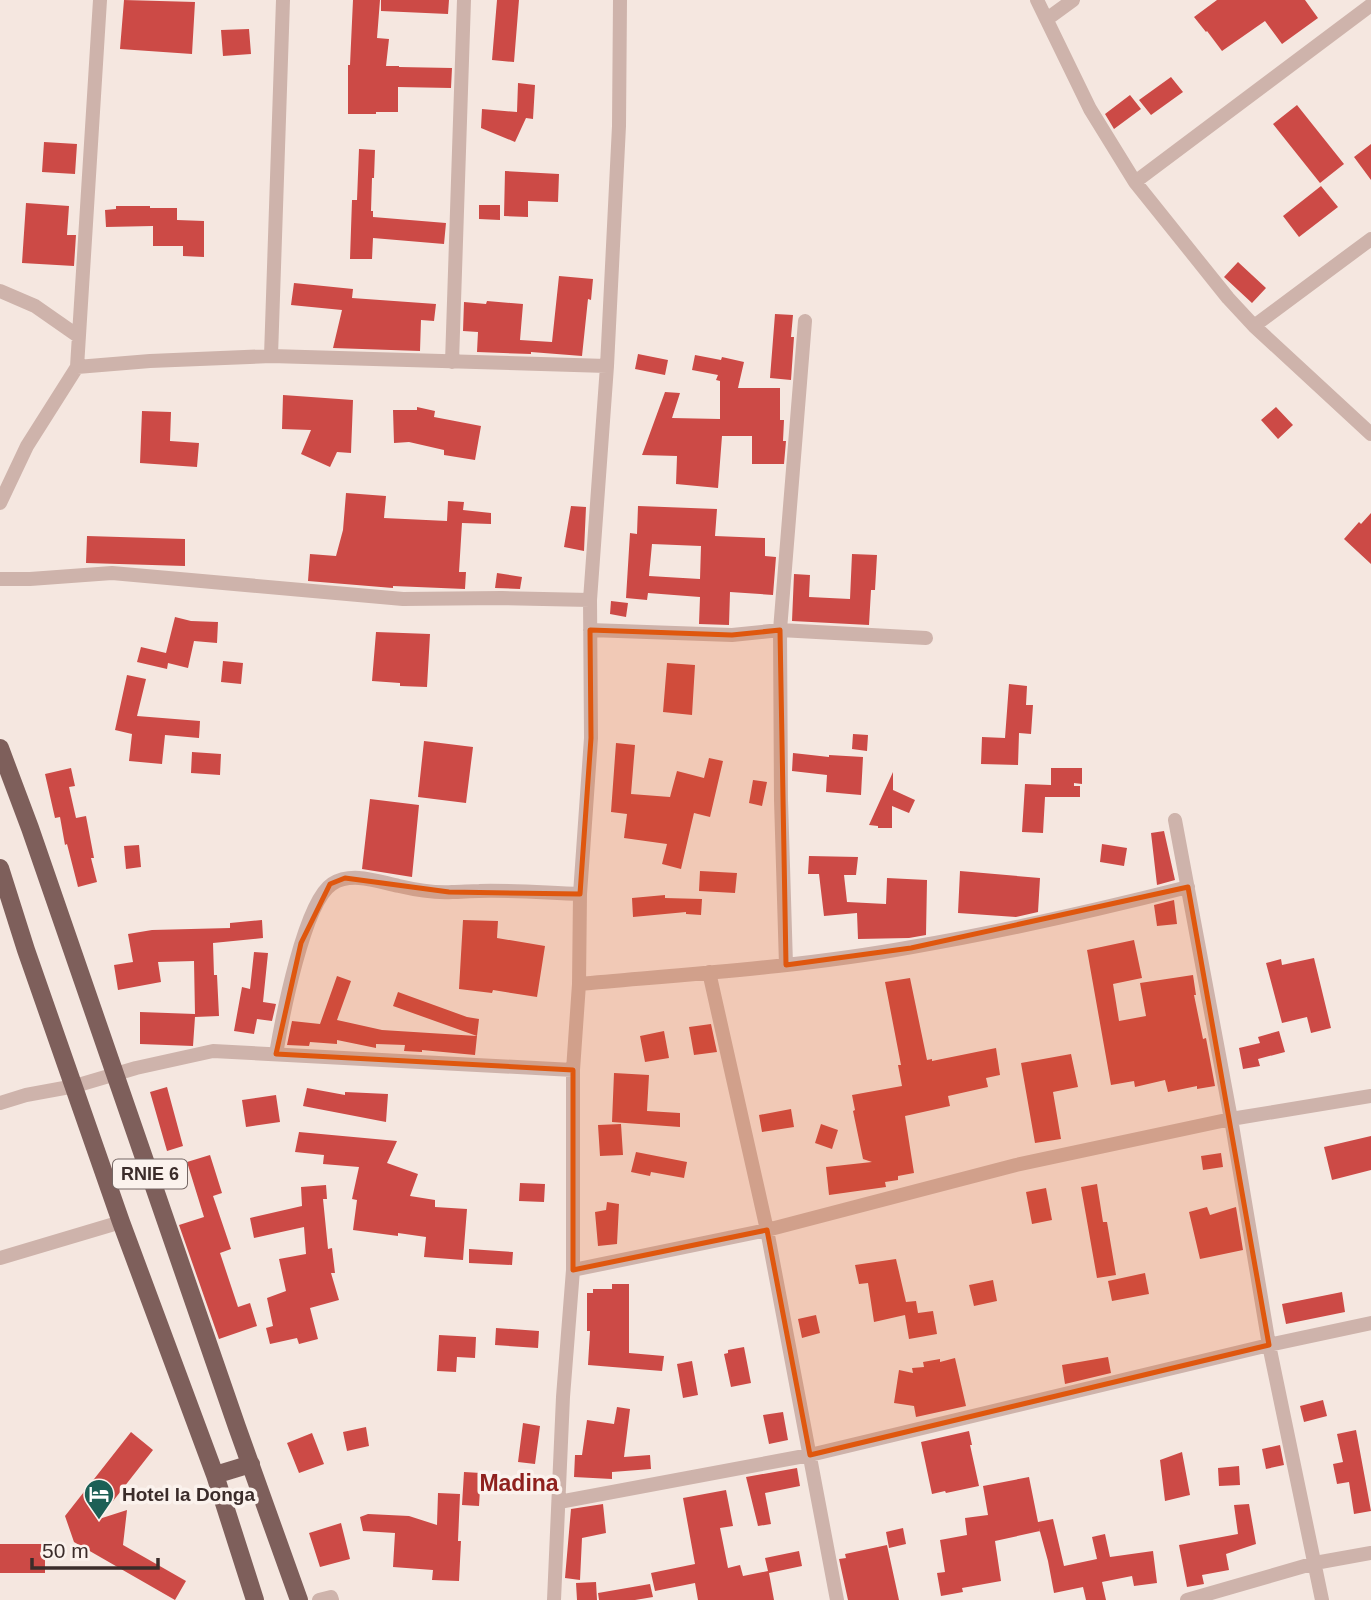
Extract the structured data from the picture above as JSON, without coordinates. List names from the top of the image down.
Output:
{
  "streets": {
    "main road": ["RNIE 6"]
  },
  "districts": ["Madina"],
  "places": {
    "hotel": ["Hotel la Donga"]
  },
  "scale_bar": "50 m"
}
